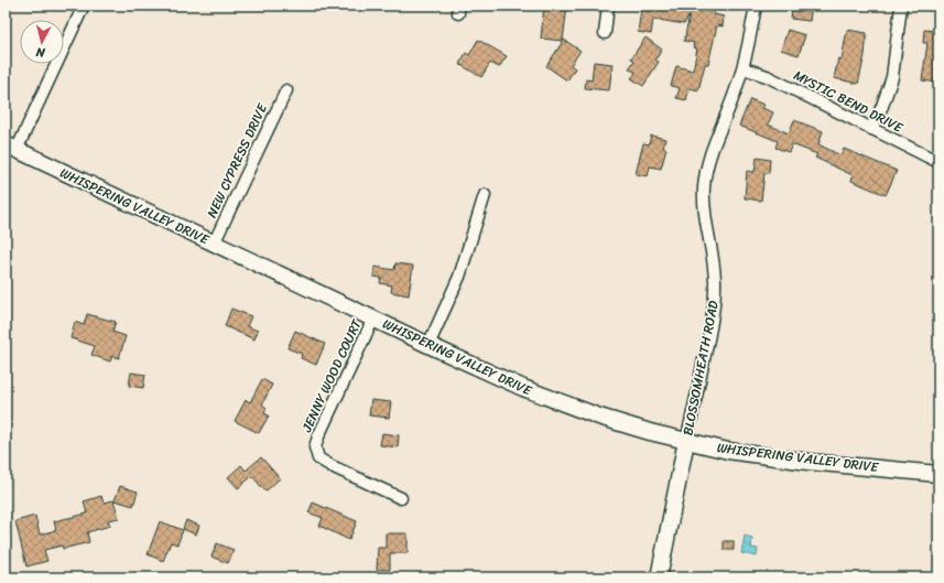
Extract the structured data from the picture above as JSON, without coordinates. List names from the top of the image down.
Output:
{
  "streets": {
    "street": [
      "MYSTIC BEND DRIVE",
      "NEW CYPRESS DRIVE",
      "WHISPERING VALLEY DRIVE",
      "BLOSSOMHEATH ROAD",
      "JENNY WOOD COURT"
    ]
  },
  "crossings": [
    ["MYSTIC BEND DRIVE", "BLOSSOMHEATH ROAD"],
    ["NEW CYPRESS DRIVE", "WHISPERING VALLEY DRIVE"],
    ["WHISPERING VALLEY DRIVE", "BLOSSOMHEATH ROAD"],
    ["WHISPERING VALLEY DRIVE", "JENNY WOOD COURT"]
  ],
  "north": "bottom"
}
